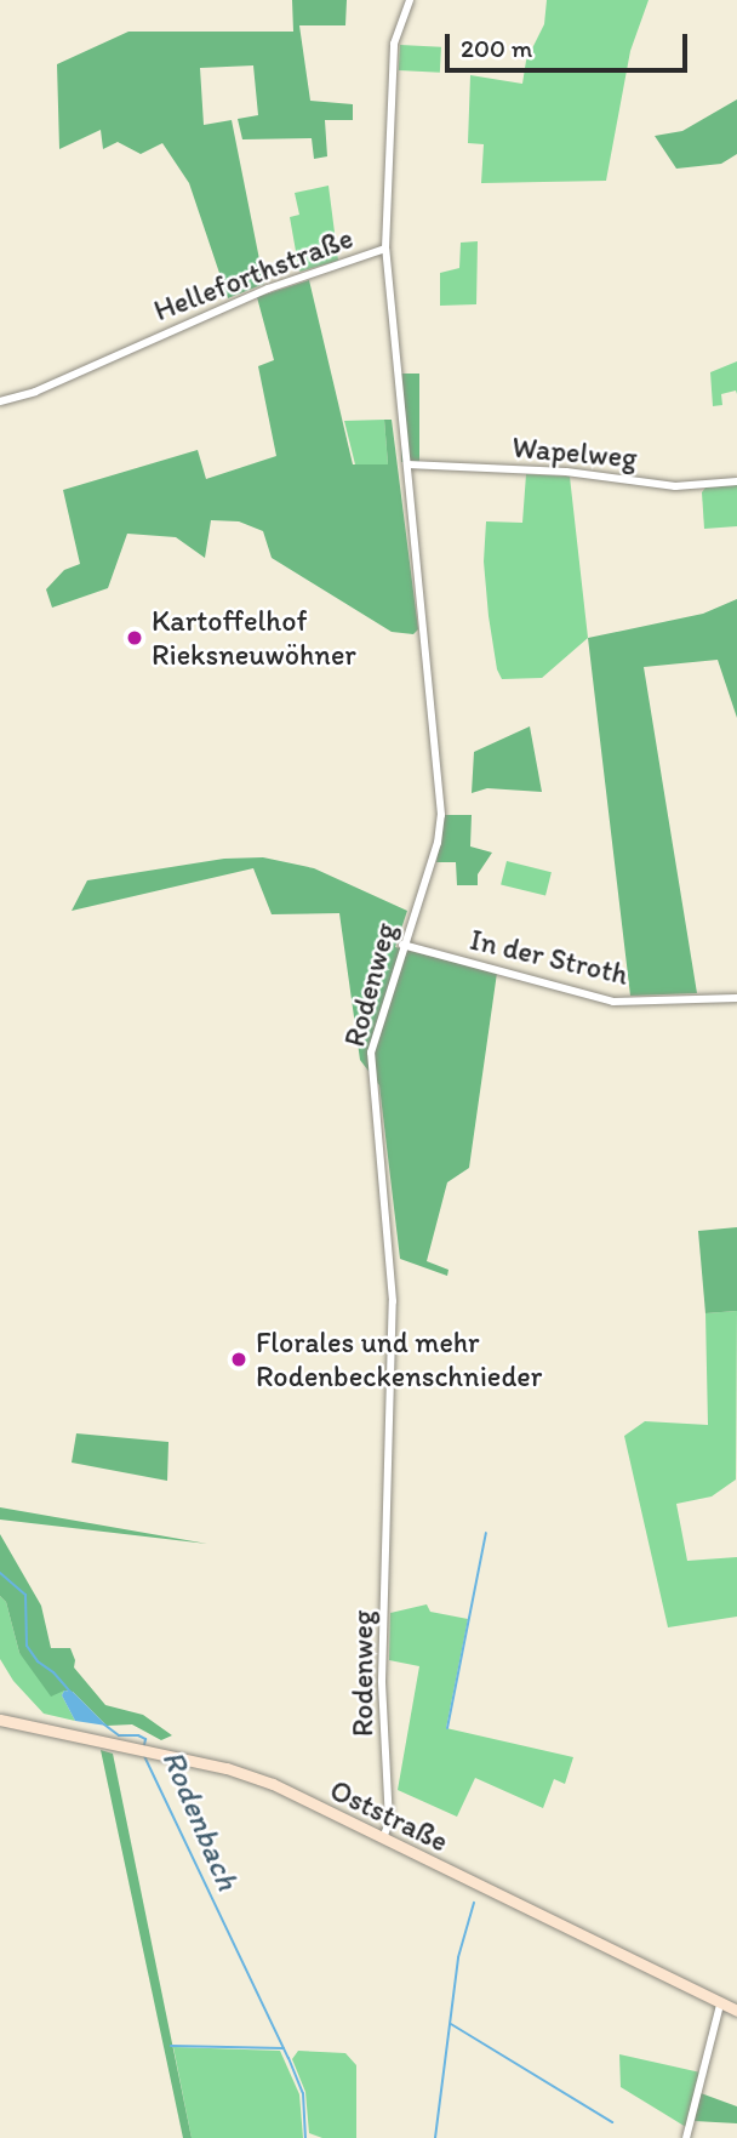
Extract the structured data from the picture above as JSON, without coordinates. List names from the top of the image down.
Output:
{
  "streets": {
    "main road": ["Oststraße"],
    "street": [
      "Helleforthstraße",
      "Wapelweg",
      "In der Stroth",
      "Rodenweg"
    ]
  },
  "crossings": [
    ["Helleforthstraße", "Rodenweg"],
    ["Wapelweg", "Rodenweg"],
    ["In der Stroth", "Rodenweg"],
    ["Rodenweg", "Oststraße"]
  ],
  "water": ["Rodenbach"],
  "places": ["Kartoffelhof Rieksneuwöhner", "Florales und mehr Rodenbeckenschnieder"],
  "scale_bar": "200 m"
}
